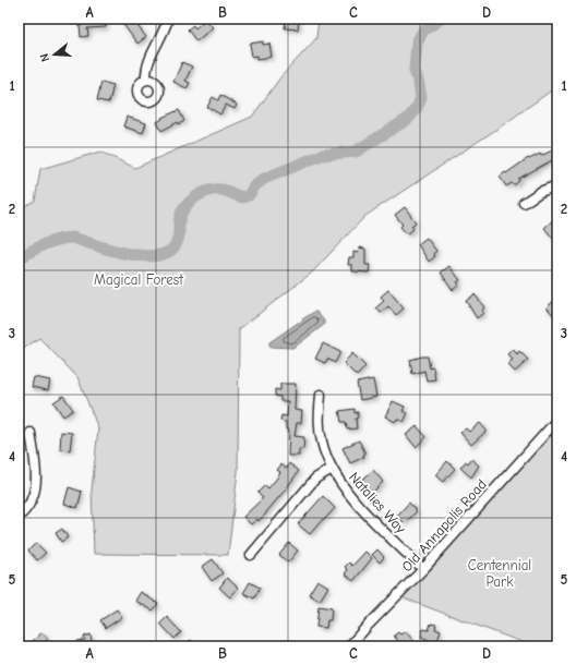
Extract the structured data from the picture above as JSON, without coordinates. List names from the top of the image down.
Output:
{
  "streets": {
    "street": ["Natalies Way", "Old Annapolis Road"]
  },
  "crossings": [
    ["Natalies Way", "Old Annapolis Road"]
  ],
  "parks": ["Magical Forest", "Centennial Park"],
  "north": "left",
  "grid": {
    "columns": [
      "A",
      "B",
      "C",
      "D"
    ],
    "rows": [
      "1",
      "2",
      "3",
      "4",
      "5"
    ]
  }
}
